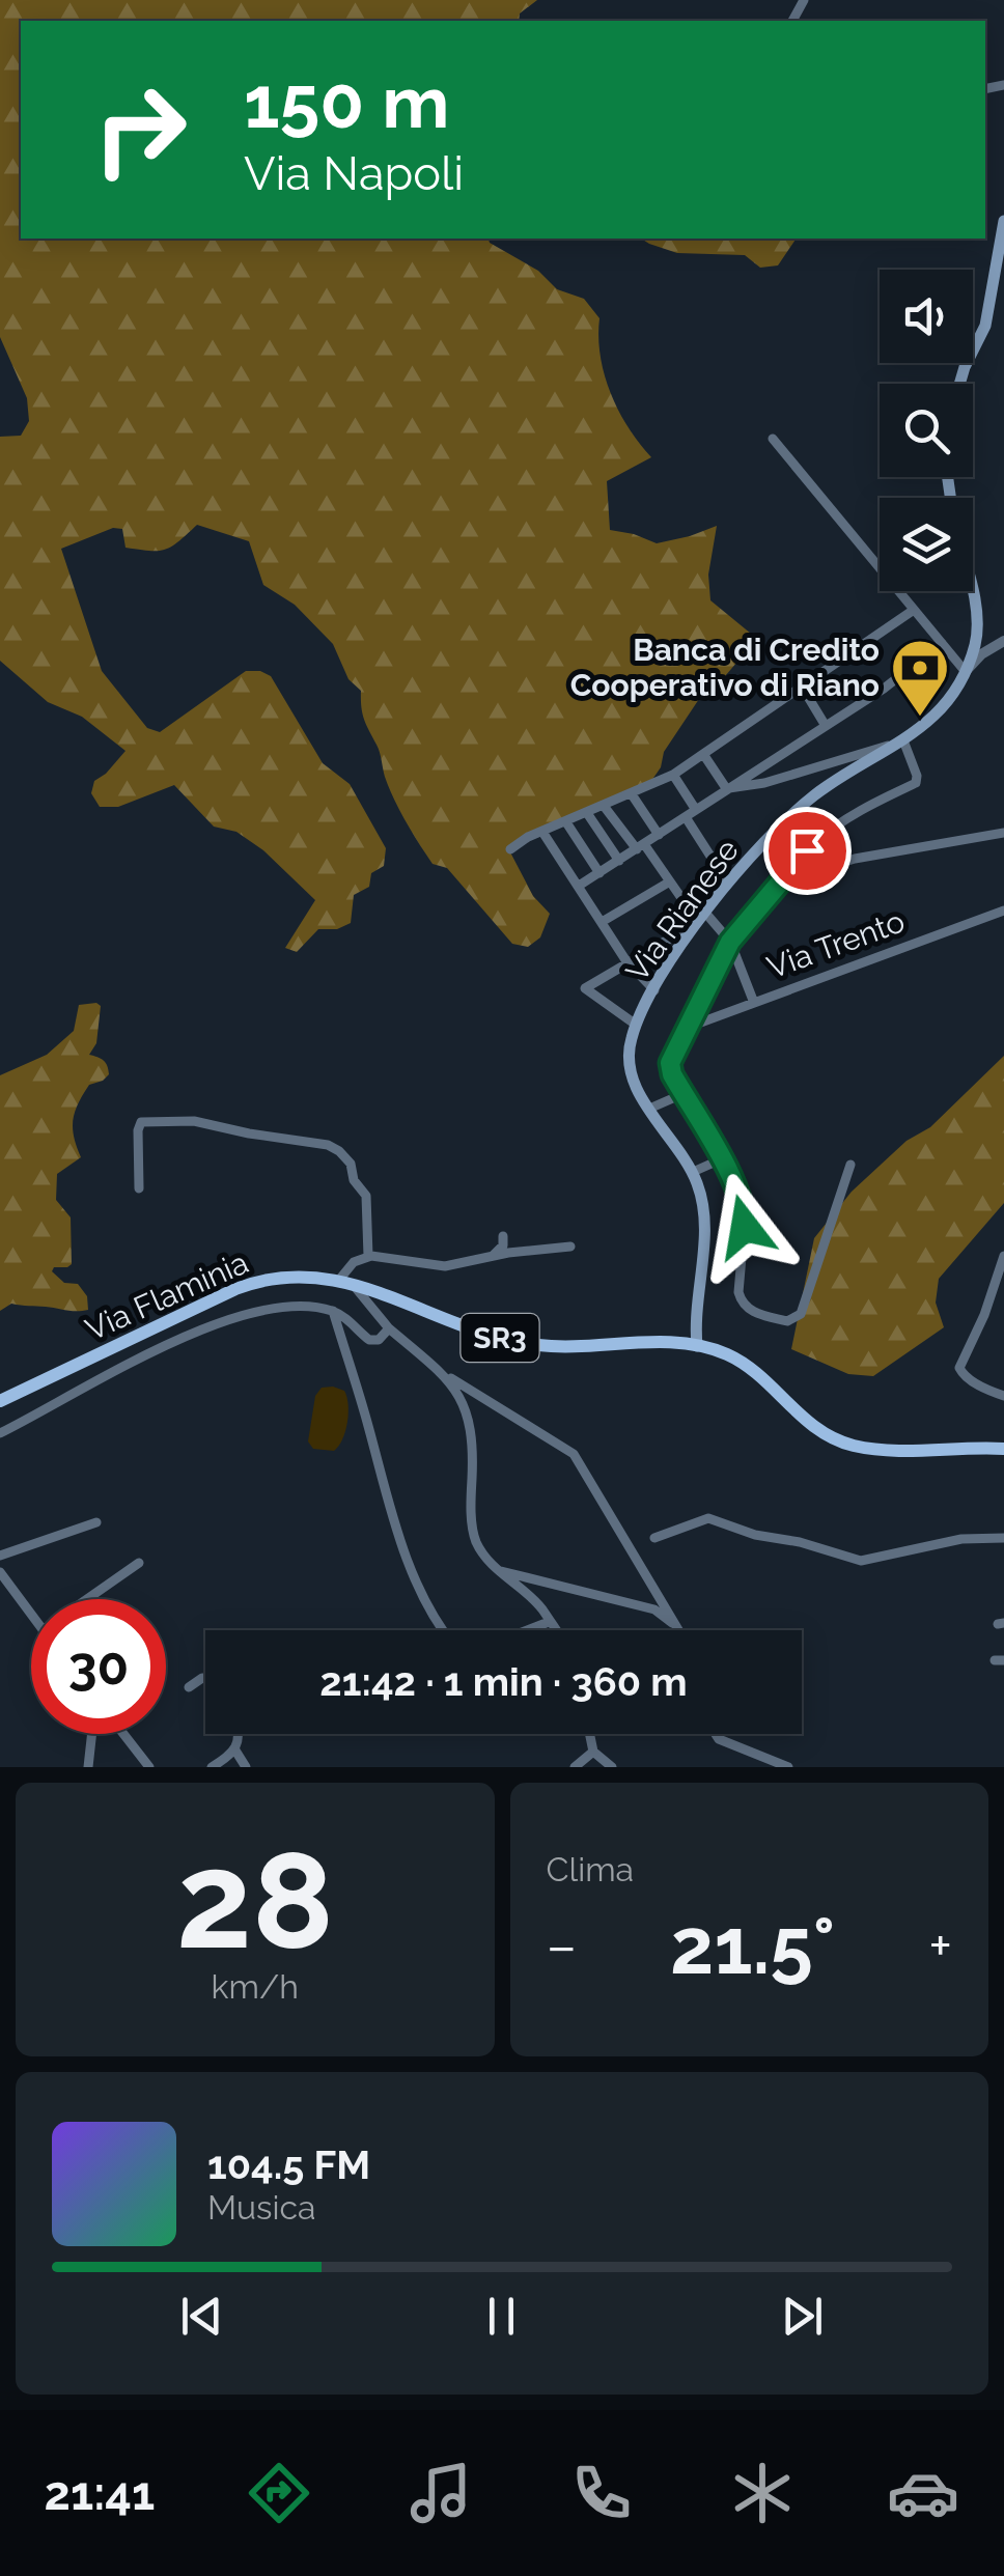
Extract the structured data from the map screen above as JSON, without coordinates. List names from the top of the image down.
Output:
{
  "streets": {
    "main road": ["Via Rianese", "Via Flaminia", "SR3"],
    "street": ["Via Trento"]
  },
  "crossings": [
    ["Via Rianese", "Via Flaminia"]
  ],
  "places": {
    "bank": ["Banca di Credito Cooperativo di Riano"]
  },
  "page": {
    "turn": ["150 m", "Via Napoli"],
    "limit": "30",
    "trip": "21:42 · 1 min · 360 m",
    "tile": [
      ["28", "km/h"],
      "Clima"
    ],
    "heat": ["−", "21.5°", "+"],
    "song": ["104.5 FM", "Musica"],
    "tabs": "21:41"
  }
}
